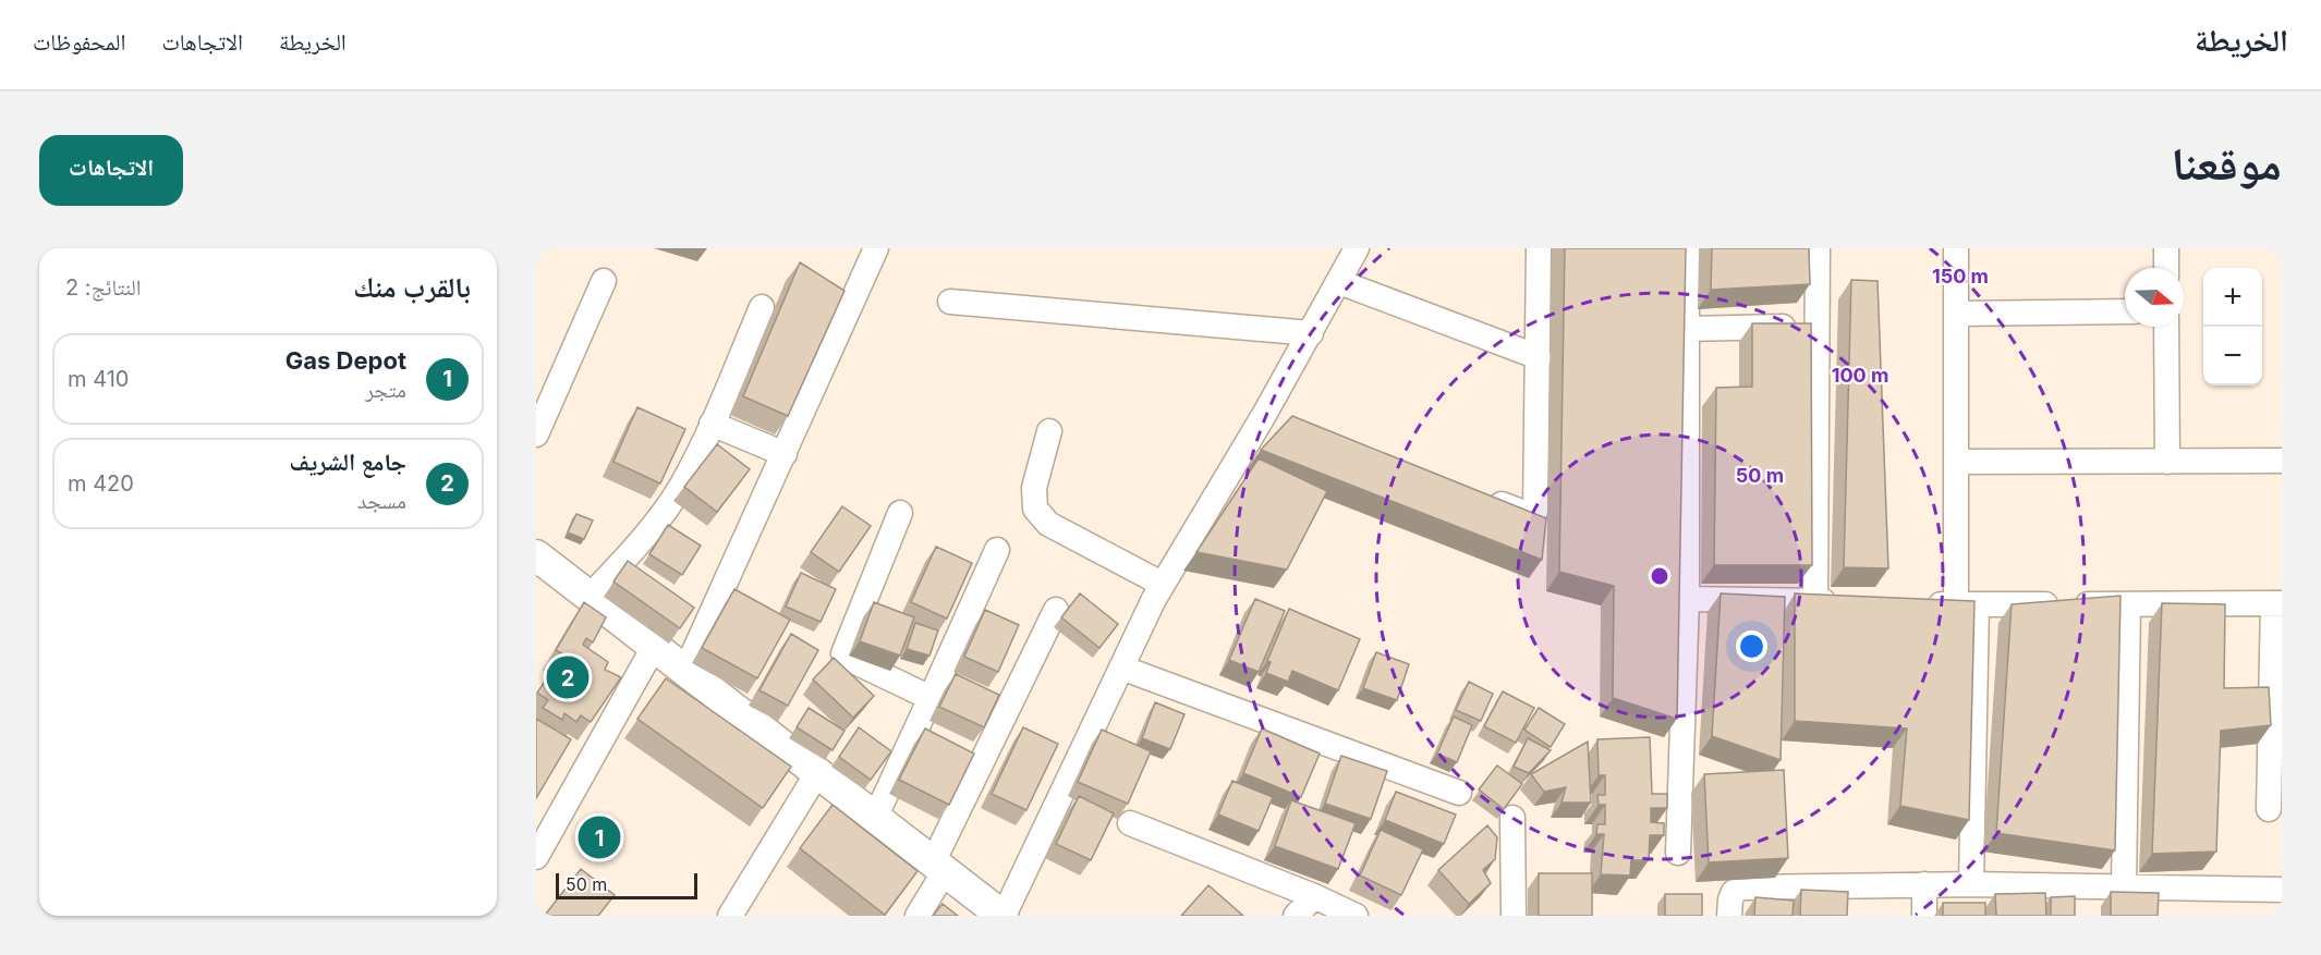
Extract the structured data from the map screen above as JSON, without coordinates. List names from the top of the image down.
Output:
{
  "scale_bar": "50 m",
  "north": "right",
  "page": {
    "header": "الخريطة",
    "nav": ["الخريطة", "الاتجاهات", "المحفوظات"],
    "title": "موقعنا",
    "buttons": "الاتجاهات",
    "heading": ["بالقرب منك", "النتائج: 2"],
    "map_buttons": ["+", "−"],
    "list": [
      {
        "mark": "1",
        "name": "Gas Depot",
        "note": "متجر",
        "value": "410 m"
      },
      {
        "mark": "2",
        "name": "جامع الشريف",
        "note": "مسجد",
        "value": "420 m"
      }
    ],
    "pins": ["2", "1"],
    "scale": "50 m"
  },
  "rings": ["150 m", "100 m", "50 m"]
}
